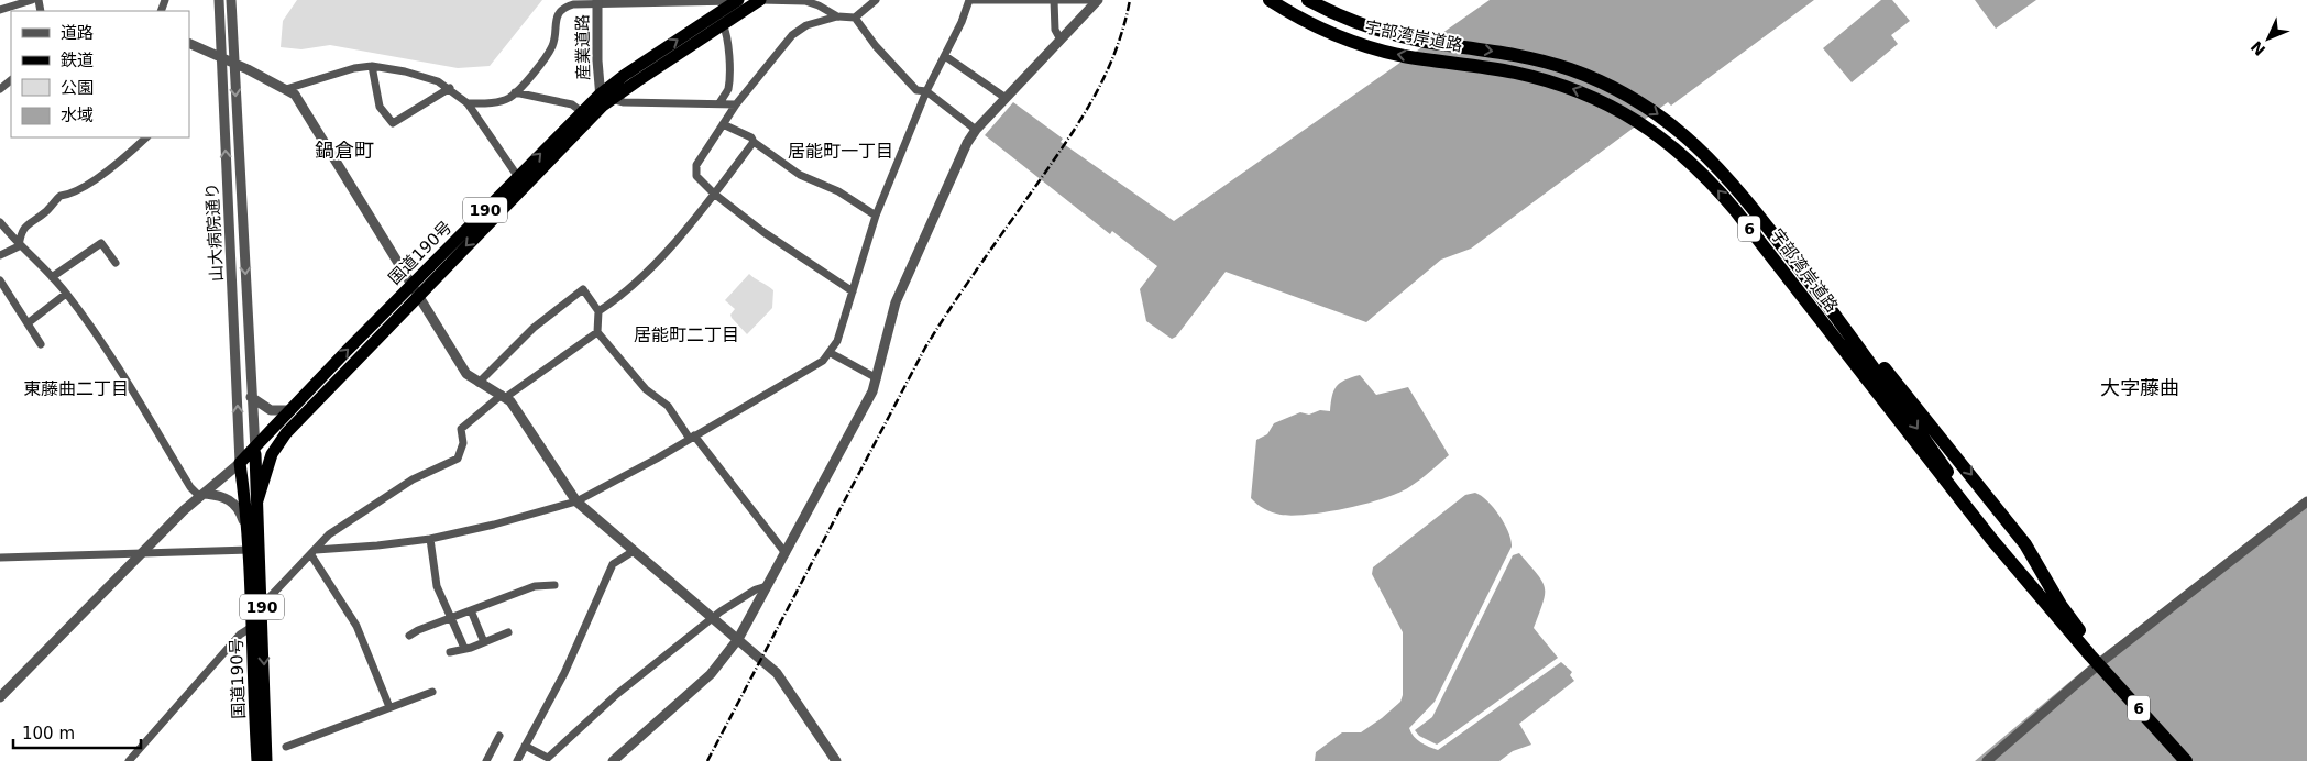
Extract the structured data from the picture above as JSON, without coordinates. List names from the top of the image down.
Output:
{
  "streets": {
    "highway": [
      "宇部湾岸道路",
      "190",
      "6",
      "国道190号"
    ],
    "street": ["産業道路", "山大病院通り"]
  },
  "crossings": [
    ["産業道路", "国道190号"],
    ["山大病院通り", "国道190号"]
  ],
  "districts": [
    "鍋倉町",
    "居能町一丁目",
    "居能町二丁目",
    "大字藤曲",
    "東藤曲二丁目"
  ],
  "legend": [
    "道路",
    "鉄道",
    "公園",
    "水域"
  ],
  "scale_bar": "100 m",
  "north": "bottom left"
}
